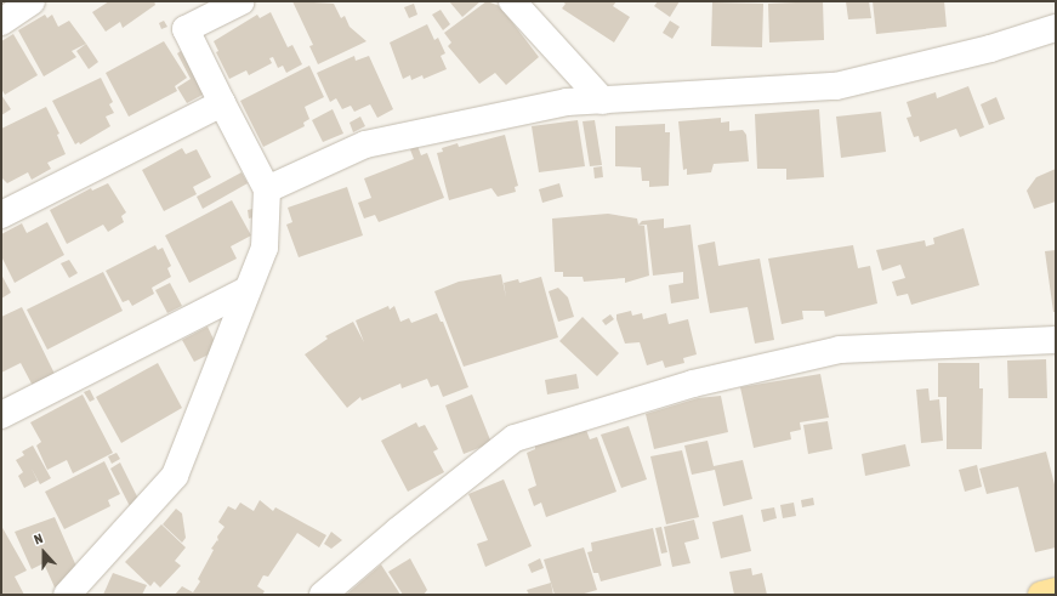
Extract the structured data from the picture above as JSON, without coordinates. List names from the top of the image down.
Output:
{
  "north": "top"
}
